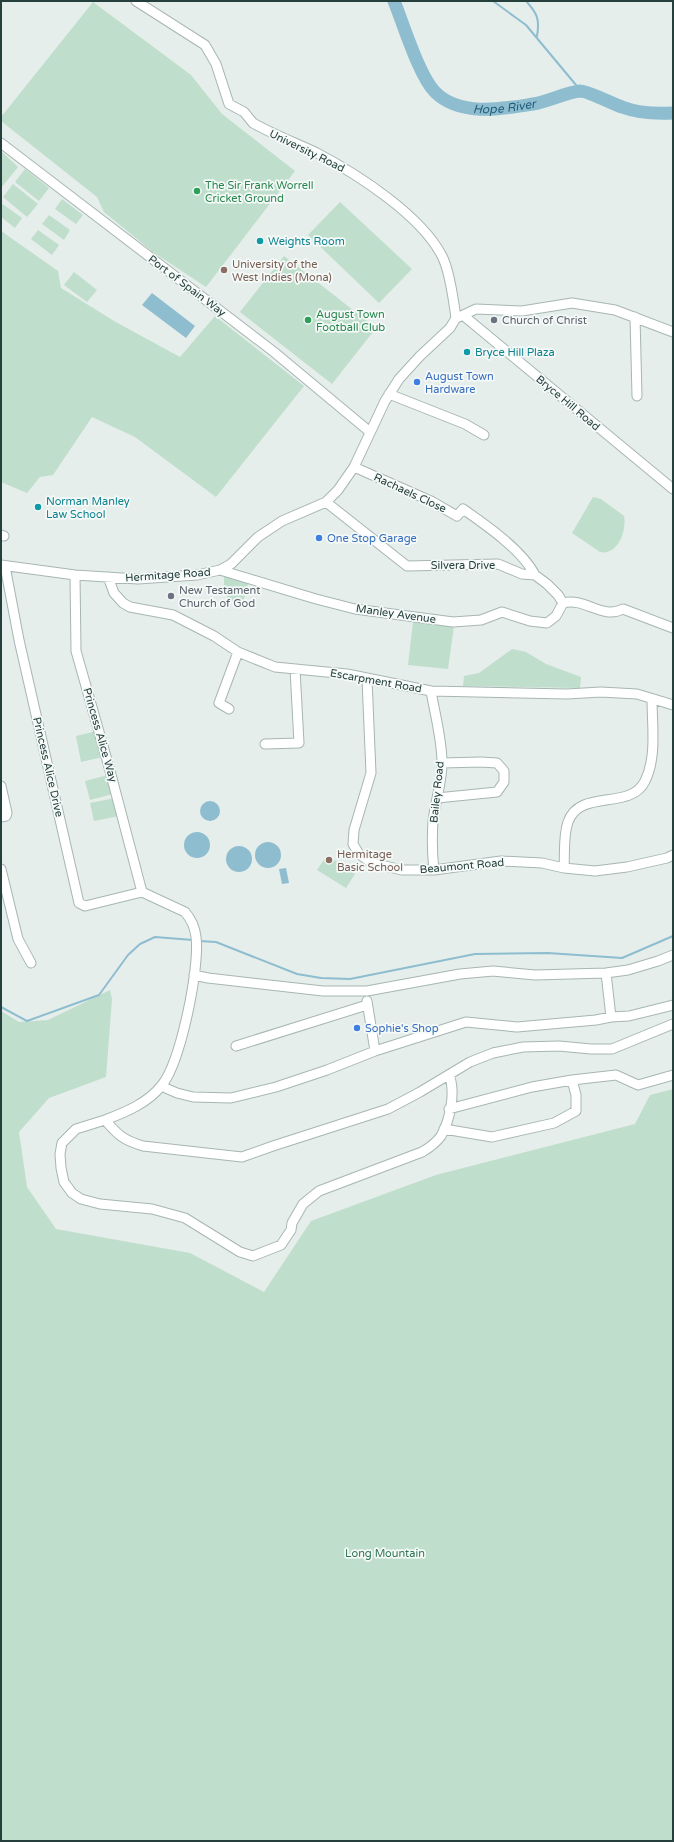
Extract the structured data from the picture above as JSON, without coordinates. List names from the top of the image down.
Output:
{
  "streets": {
    "street": [
      "University Road",
      "Port of Spain Way",
      "Bryce Hill Road",
      "Rachaels Close",
      "Silvera Drive",
      "Hermitage Road",
      "Manley Avenue",
      "Escarpment Road",
      "Princess Alice Way",
      "Princess Alice Drive",
      "Bailey Road",
      "Beaumont Road"
    ]
  },
  "crossings": [
    ["University Road", "Bryce Hill Road"],
    ["University Road", "Hermitage Road"],
    ["Port of Spain Way", "Hermitage Road"],
    ["Bryce Hill Road", "Hermitage Road"],
    ["Rachaels Close", "Silvera Drive"],
    ["Rachaels Close", "Hermitage Road"],
    ["Silvera Drive", "Hermitage Road"],
    ["Silvera Drive", "Manley Avenue"],
    ["Hermitage Road", "Manley Avenue"],
    ["Hermitage Road", "Escarpment Road"],
    ["Hermitage Road", "Princess Alice Way"],
    ["Hermitage Road", "Princess Alice Drive"],
    ["Escarpment Road", "Bailey Road"],
    ["Escarpment Road", "Beaumont Road"],
    ["Princess Alice Way", "Princess Alice Drive"],
    ["Bailey Road", "Beaumont Road"]
  ],
  "water": ["Hope River"],
  "parks": ["Long Mountain"],
  "places": [
    "The Sir Frank Worrell Cricket Ground",
    "Weights Room",
    "University of the West Indies (Mona)",
    "August Town Football Club",
    "Church of Christ",
    "Bryce Hill Plaza",
    "August Town Hardware",
    "Norman Manley Law School",
    "One Stop Garage",
    "New Testament Church of God",
    "Hermitage Basic School",
    "Sophie's Shop"
  ]
}
